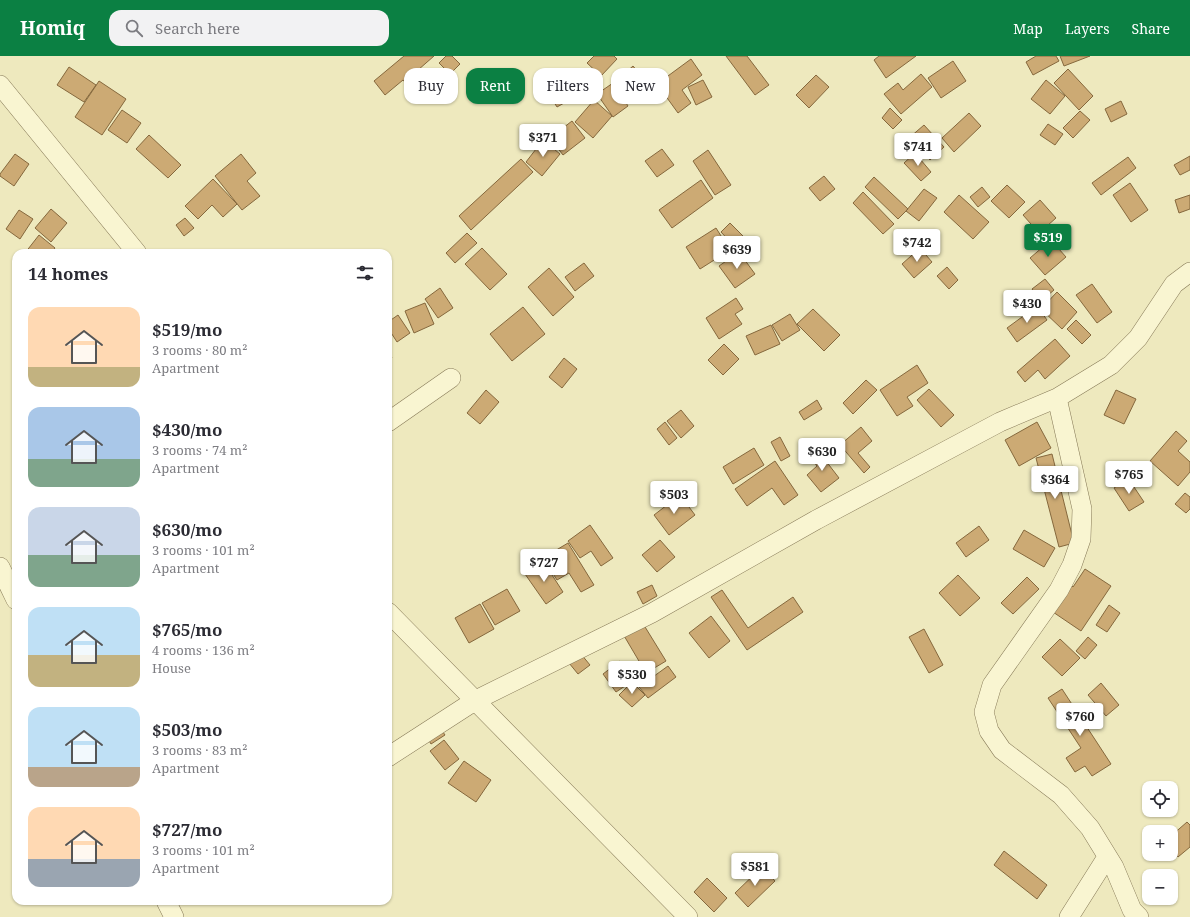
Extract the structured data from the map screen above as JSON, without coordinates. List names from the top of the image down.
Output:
{
  "page": {
    "header": "Homiq",
    "search": "Search here",
    "nav": ["Map", "Layers", "Share"],
    "chip": [
      "Buy",
      "Rent",
      "Filters",
      "New"
    ],
    "price": [
      "$371",
      "$741",
      "$519",
      "$742",
      "$639",
      "$430",
      "$630",
      "$765",
      "$364",
      "$503",
      "$727",
      "$530",
      "$760",
      "$581"
    ],
    "heading": "14 homes",
    "list": [
      {
        "name": "$519/mo",
        "note": "3 rooms · 80 m² · Apartment"
      },
      {
        "name": "$430/mo",
        "note": "3 rooms · 74 m² · Apartment"
      },
      {
        "name": "$630/mo",
        "note": "3 rooms · 101 m² · Apartment"
      },
      {
        "name": "$765/mo",
        "note": "4 rooms · 136 m² · House"
      },
      {
        "name": "$503/mo",
        "note": "3 rooms · 83 m² · Apartment"
      },
      {
        "name": "$727/mo",
        "note": "3 rooms · 101 m² · Apartment"
      }
    ],
    "map_buttons": ["+", "−"]
  }
}
